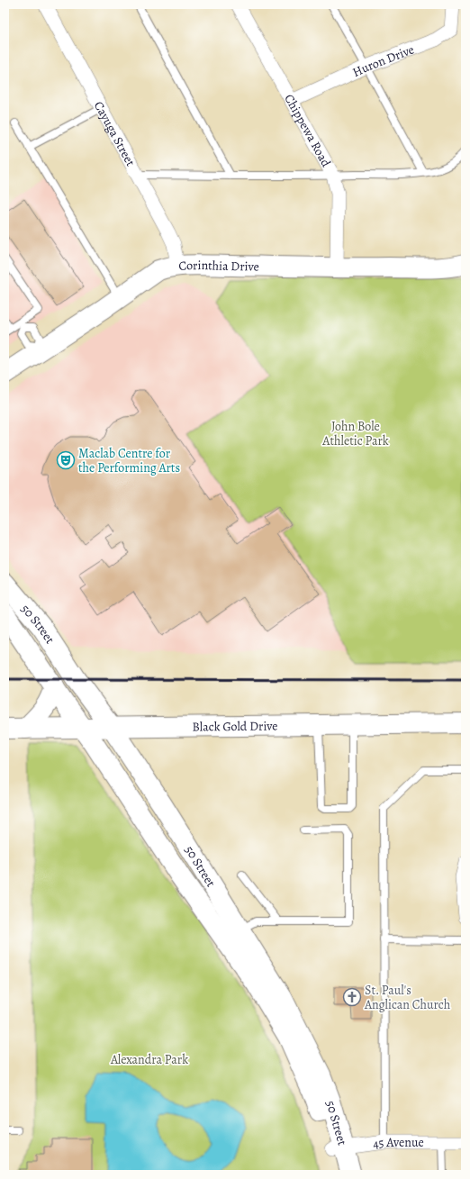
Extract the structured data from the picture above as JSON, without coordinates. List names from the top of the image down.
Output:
{
  "streets": {
    "main road": ["Corinthia Drive", "50 Street", "Black Gold Drive"],
    "street": [
      "Huron Drive",
      "Chippewa Road",
      "Cayuga Street",
      "45 Avenue"
    ]
  },
  "crossings": [
    ["Huron Drive", "Chippewa Road"],
    ["Chippewa Road", "Corinthia Drive"],
    ["Cayuga Street", "Corinthia Drive"],
    ["50 Street", "Black Gold Drive"],
    ["50 Street", "45 Avenue"]
  ],
  "parks": ["John Bole Athletic Park", "Alexandra Park"],
  "places": {
    "theatre": ["Maclab Centre for the Performing Arts"],
    "church": ["St. Paul's Anglican Church"]
  }
}
